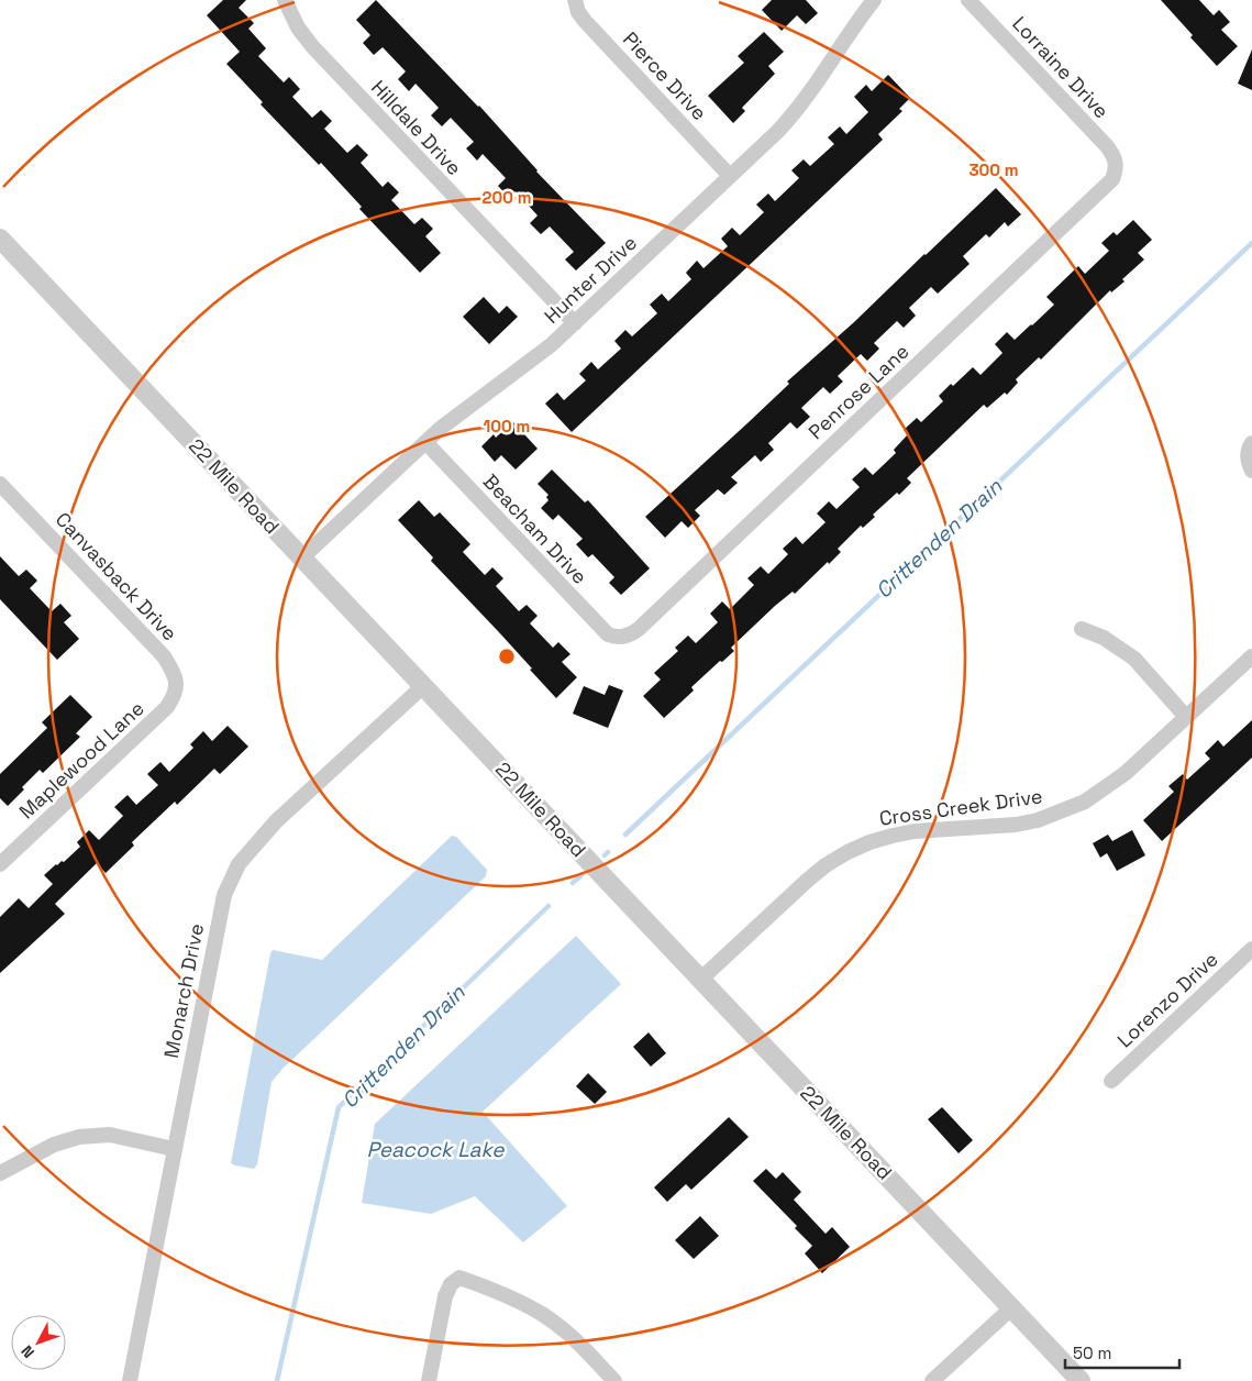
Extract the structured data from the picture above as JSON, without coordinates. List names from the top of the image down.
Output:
{
  "streets": {
    "street": [
      "Lorraine Drive",
      "Pierce Drive",
      "Hilldale Drive",
      "Hunter Drive",
      "Penrose Lane",
      "22 Mile Road",
      "Beacham Drive",
      "Canvasback Drive",
      "Maplewood Lane",
      "Cross Creek Drive",
      "Monarch Drive",
      "Lorenzo Drive"
    ]
  },
  "crossings": [
    ["Lorraine Drive", "Penrose Lane"],
    ["Pierce Drive", "Hunter Drive"],
    ["Hilldale Drive", "Hunter Drive"],
    ["Hunter Drive", "22 Mile Road"],
    ["Hunter Drive", "Beacham Drive"],
    ["Penrose Lane", "Beacham Drive"],
    ["22 Mile Road", "Cross Creek Drive"],
    ["22 Mile Road", "Monarch Drive"],
    ["Canvasback Drive", "Maplewood Lane"]
  ],
  "water": ["Crittenden Drain", "Peacock Lake"],
  "scale_bar": "50 m",
  "north": "bottom left",
  "rings": ["300 m", "200 m", "100 m"]
}
